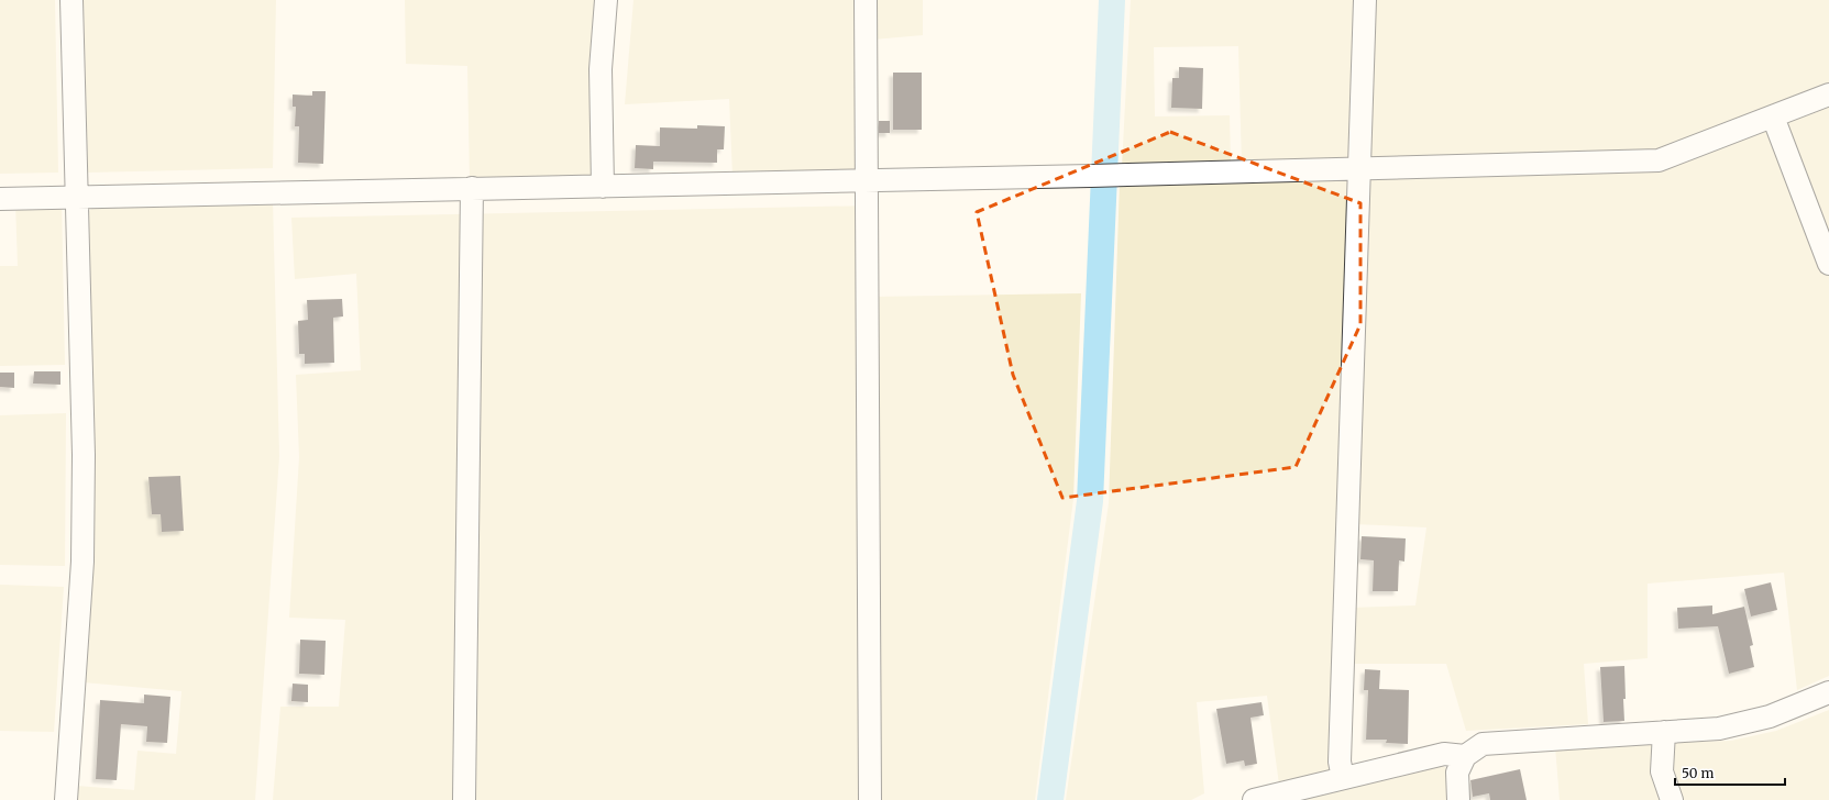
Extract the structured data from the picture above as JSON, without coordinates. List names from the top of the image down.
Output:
{
  "scale_bar": "50 m"
}
